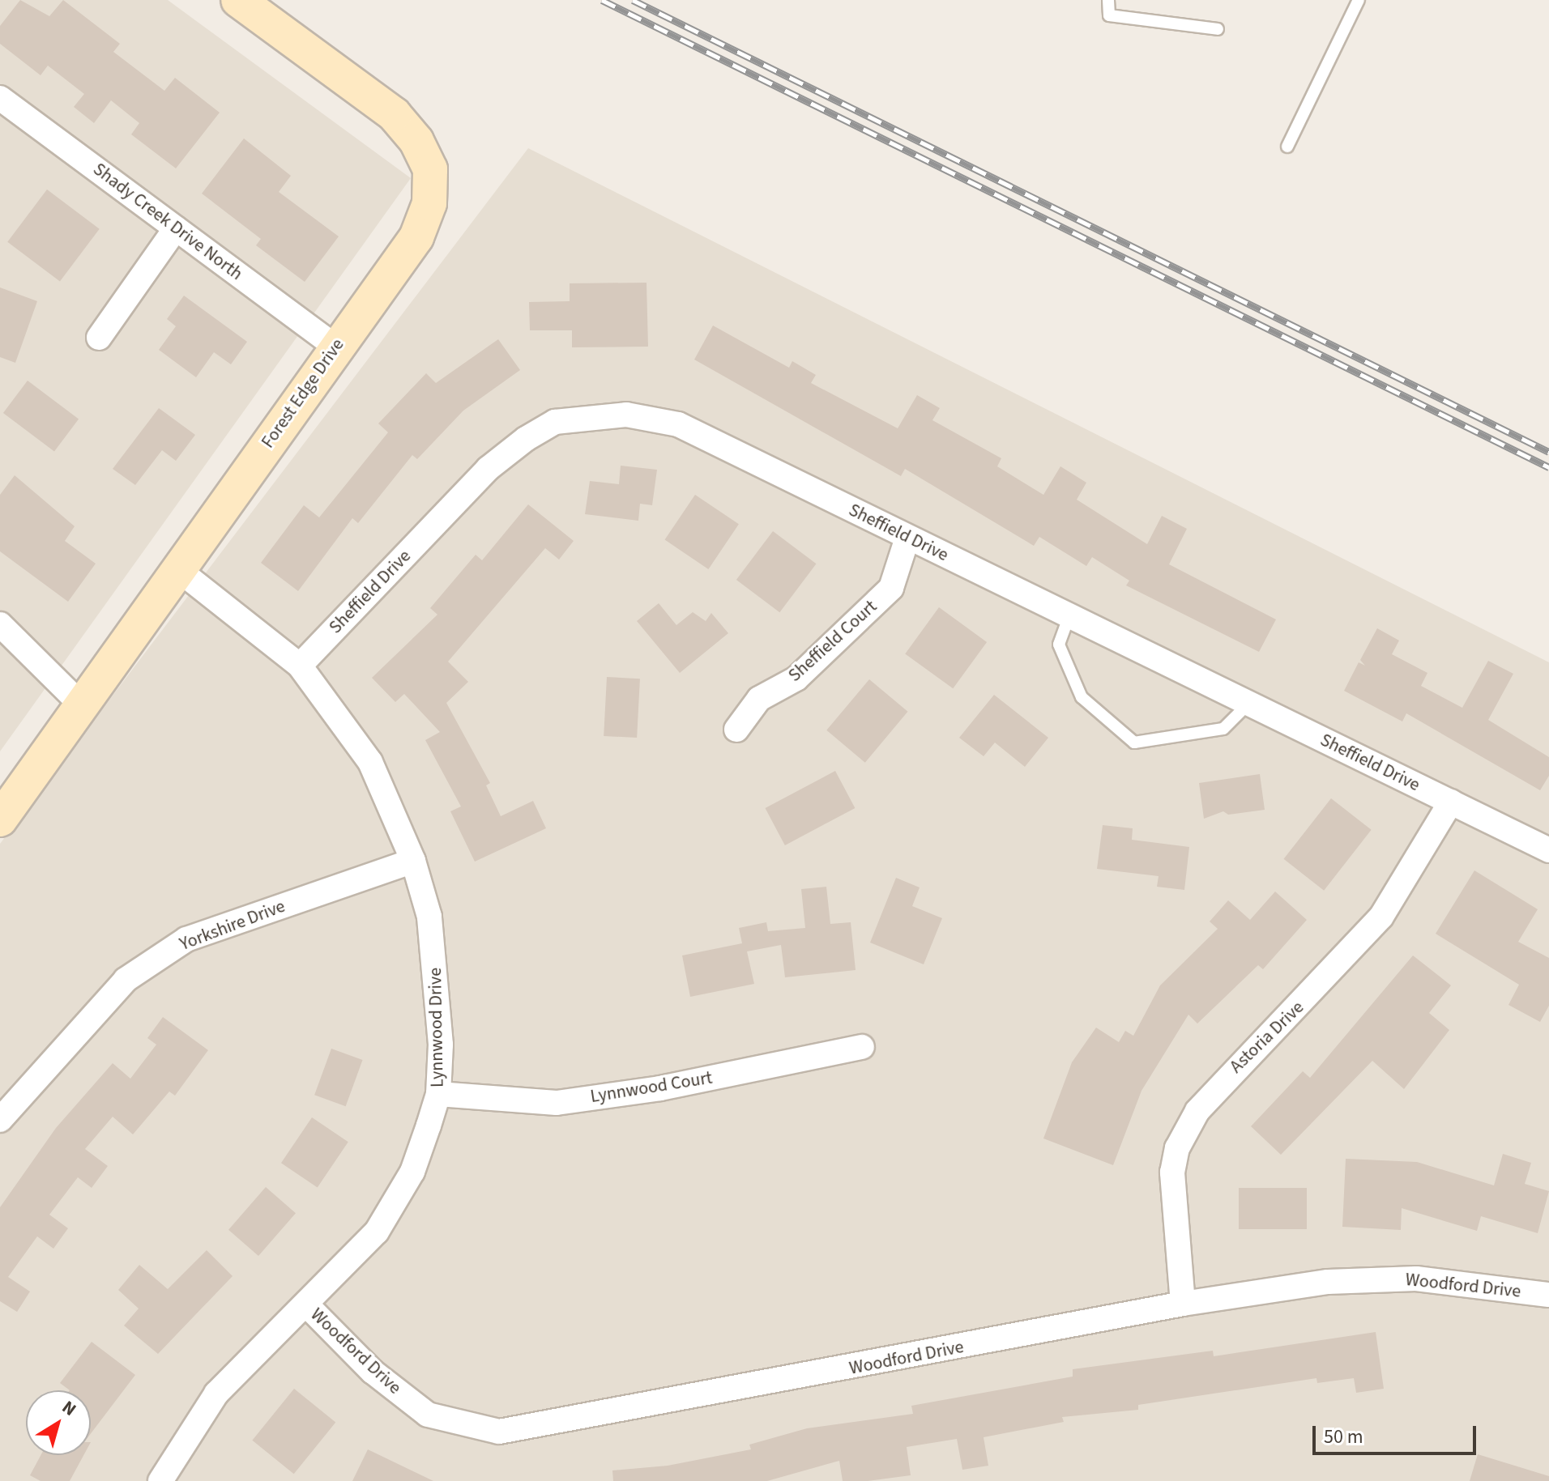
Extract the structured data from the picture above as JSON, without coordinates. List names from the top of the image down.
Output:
{
  "streets": {
    "street": [
      "Shady Creek Drive North",
      "Forest Edge Drive",
      "Sheffield Drive",
      "Sheffield Court",
      "Yorkshire Drive",
      "Lynnwood Drive",
      "Astoria Drive",
      "Lynnwood Court",
      "Woodford Drive"
    ]
  },
  "crossings": [
    ["Shady Creek Drive North", "Forest Edge Drive"],
    ["Forest Edge Drive", "Lynnwood Drive"],
    ["Sheffield Drive", "Sheffield Court"],
    ["Sheffield Drive", "Lynnwood Drive"],
    ["Sheffield Drive", "Astoria Drive"],
    ["Yorkshire Drive", "Lynnwood Drive"],
    ["Lynnwood Drive", "Lynnwood Court"],
    ["Lynnwood Drive", "Woodford Drive"],
    ["Astoria Drive", "Woodford Drive"]
  ],
  "scale_bar": "50 m",
  "north": "top right"
}
